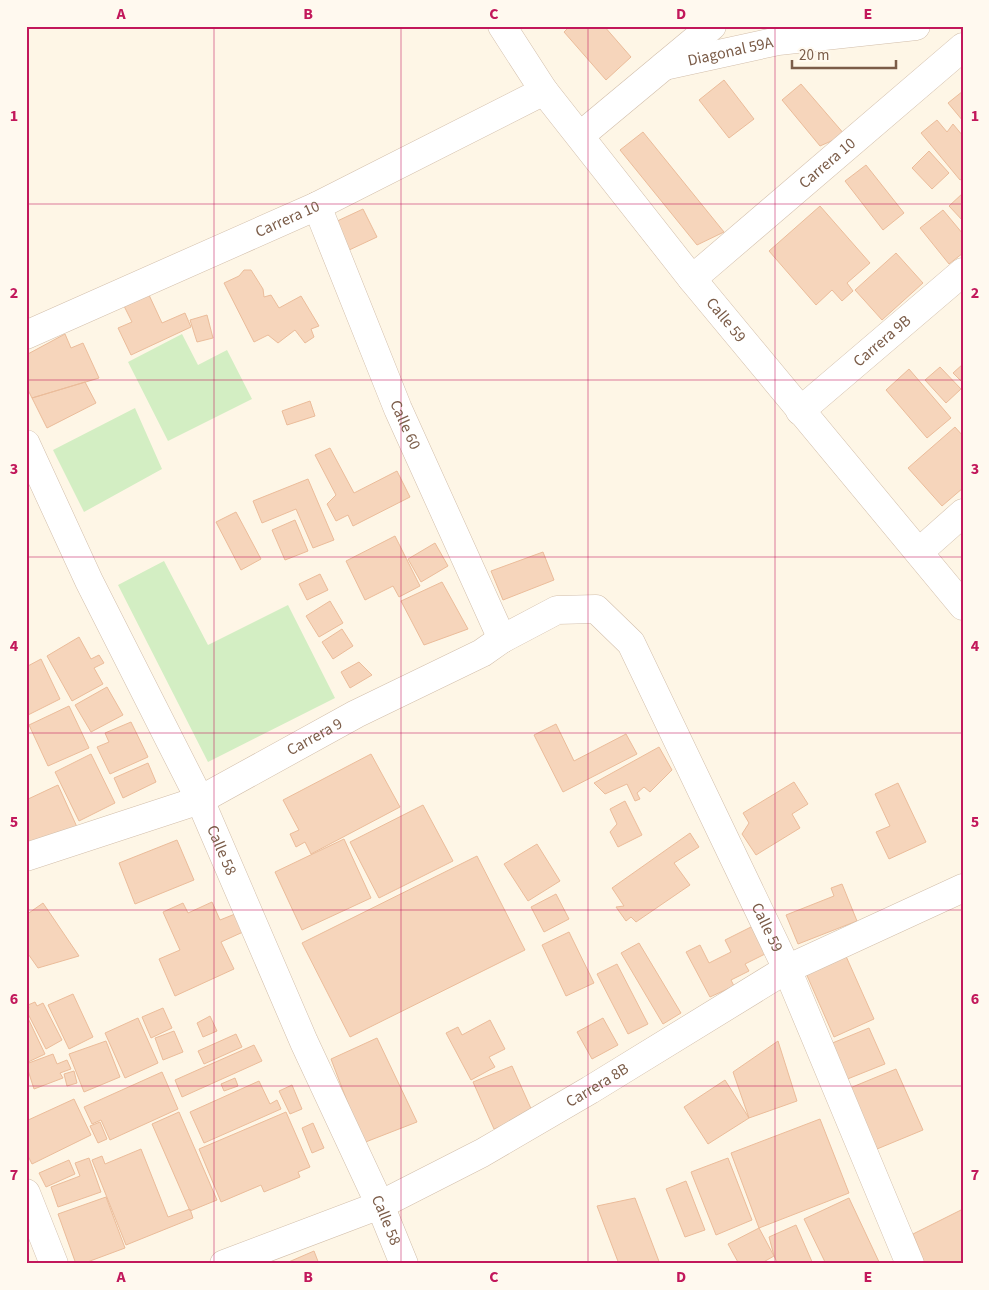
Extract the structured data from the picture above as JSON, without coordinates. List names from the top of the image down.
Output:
{
  "streets": {
    "street": [
      "Diagonal 59A",
      "Carrera 10",
      "Calle 59",
      "Carrera 9B",
      "Calle 60",
      "Carrera 9",
      "Calle 58",
      "Carrera 8B"
    ]
  },
  "crossings": [
    ["Carrera 10", "Calle 59"],
    ["Carrera 10", "Calle 60"],
    ["Calle 59", "Carrera 9B"],
    ["Calle 59", "Carrera 9"],
    ["Calle 59", "Carrera 8B"],
    ["Calle 60", "Carrera 9"],
    ["Carrera 9", "Calle 58"],
    ["Calle 58", "Carrera 8B"]
  ],
  "scale_bar": "20 m",
  "grid": {
    "columns": [
      "A",
      "B",
      "C",
      "D",
      "E"
    ],
    "rows": [
      "1",
      "2",
      "3",
      "4",
      "5",
      "6",
      "7"
    ]
  }
}
